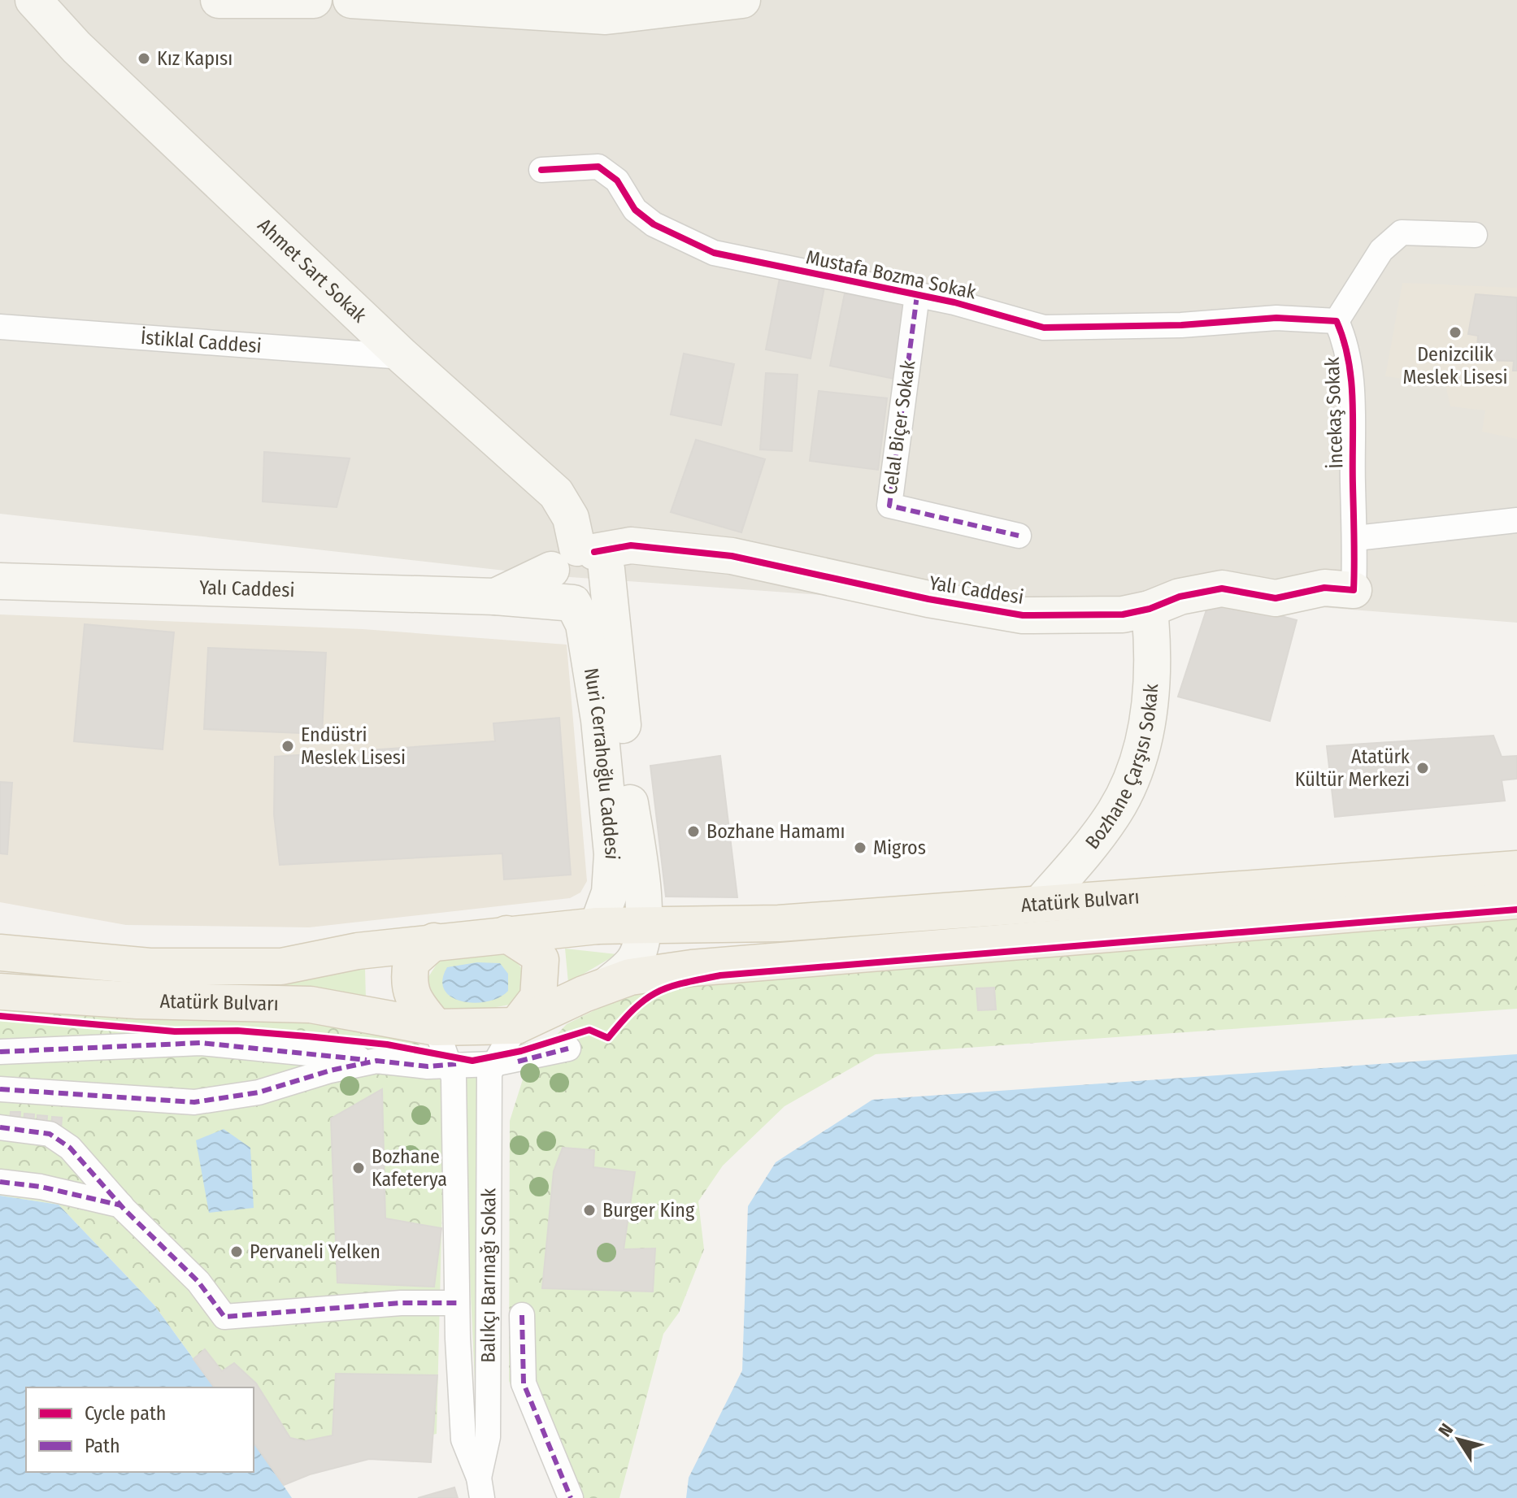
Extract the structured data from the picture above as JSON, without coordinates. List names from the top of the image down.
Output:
{
  "streets": {
    "main road": ["Atatürk Bulvarı"],
    "street": [
      "Ahmet Sart Sokak",
      "Mustafa Bozma Sokak",
      "İstiklal Caddesi",
      "İncekaş Sokak",
      "Celal Biçer Sokak",
      "Yalı Caddesi",
      "Nuri Cerrahoğlu Caddesi",
      "Bozhane Çarşısı Sokak",
      "Balıkçı Barınağı Sokak"
    ]
  },
  "crossings": [
    ["Ahmet Sart Sokak", "İstiklal Caddesi"],
    ["Ahmet Sart Sokak", "Yalı Caddesi"],
    ["Ahmet Sart Sokak", "Nuri Cerrahoğlu Caddesi"],
    ["Mustafa Bozma Sokak", "İncekaş Sokak"],
    ["Mustafa Bozma Sokak", "Celal Biçer Sokak"],
    ["İncekaş Sokak", "Yalı Caddesi"],
    ["Yalı Caddesi", "Nuri Cerrahoğlu Caddesi"],
    ["Yalı Caddesi", "Bozhane Çarşısı Sokak"],
    ["Nuri Cerrahoğlu Caddesi", "Atatürk Bulvarı"],
    ["Bozhane Çarşısı Sokak", "Atatürk Bulvarı"],
    ["Atatürk Bulvarı", "Balıkçı Barınağı Sokak"]
  ],
  "places": [
    "Kız Kapısı",
    "Denizcilik Meslek Lisesi",
    "Endüstri Meslek Lisesi",
    "Atatürk Kültür Merkezi",
    "Bozhane Hamamı",
    "Migros",
    "Bozhane Kafeterya",
    "Burger King",
    "Pervaneli Yelken"
  ],
  "legend": ["Cycle path", "Path"],
  "north": "top left"
}
